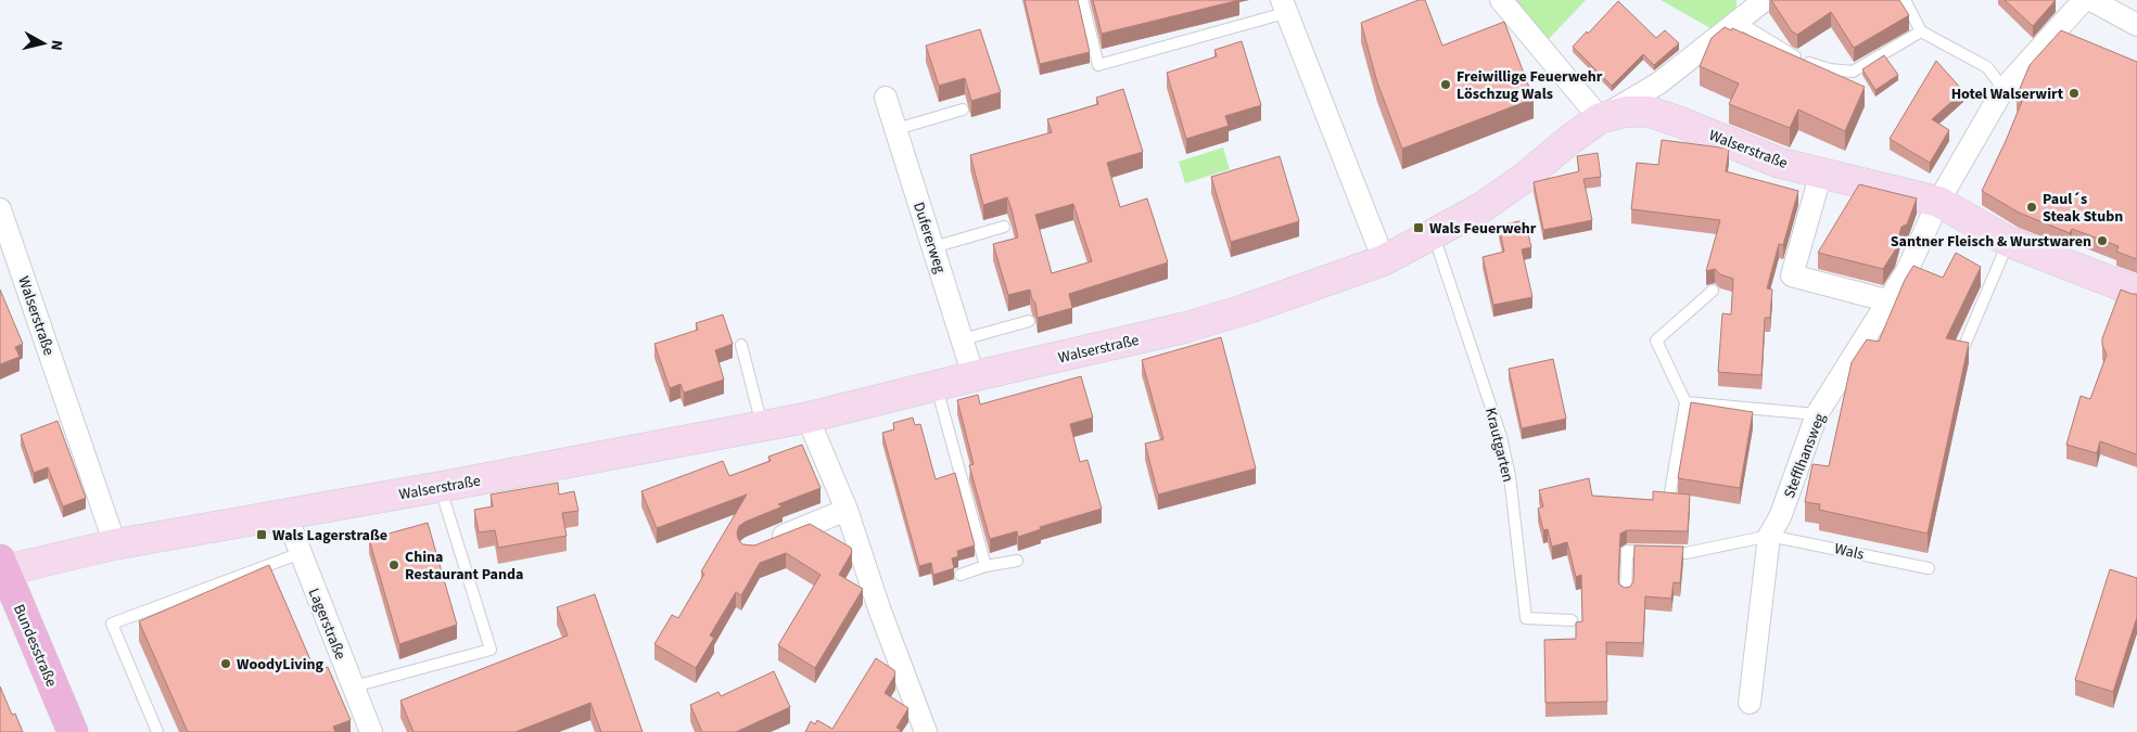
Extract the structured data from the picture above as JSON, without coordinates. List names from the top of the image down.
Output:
{
  "streets": {
    "main road": ["Bundesstraße"],
    "street": [
      "Walserstraße",
      "Dufererweg",
      "Stefflhansweg",
      "Lagerstraße"
    ],
    "lane": ["Krautgarten", "Wals"]
  },
  "crossings": [
    ["Walserstraße", "Dufererweg"],
    ["Walserstraße", "Krautgarten"],
    ["Walserstraße", "Stefflhansweg"],
    ["Walserstraße", "Lagerstraße"],
    ["Walserstraße", "Bundesstraße"],
    ["Stefflhansweg", "Wals"]
  ],
  "places": {
    "other": [
      "Freiwillige Feuerwehr Löschzug Wals",
      "Hotel Walserwirt",
      "Paul´s Steak Stubn",
      "Santner Fleisch & Wurstwaren",
      "China Restaurant Panda",
      "WoodyLiving"
    ],
    "transit": ["Wals Feuerwehr", "Wals Lagerstraße"]
  },
  "north": "right"
}
